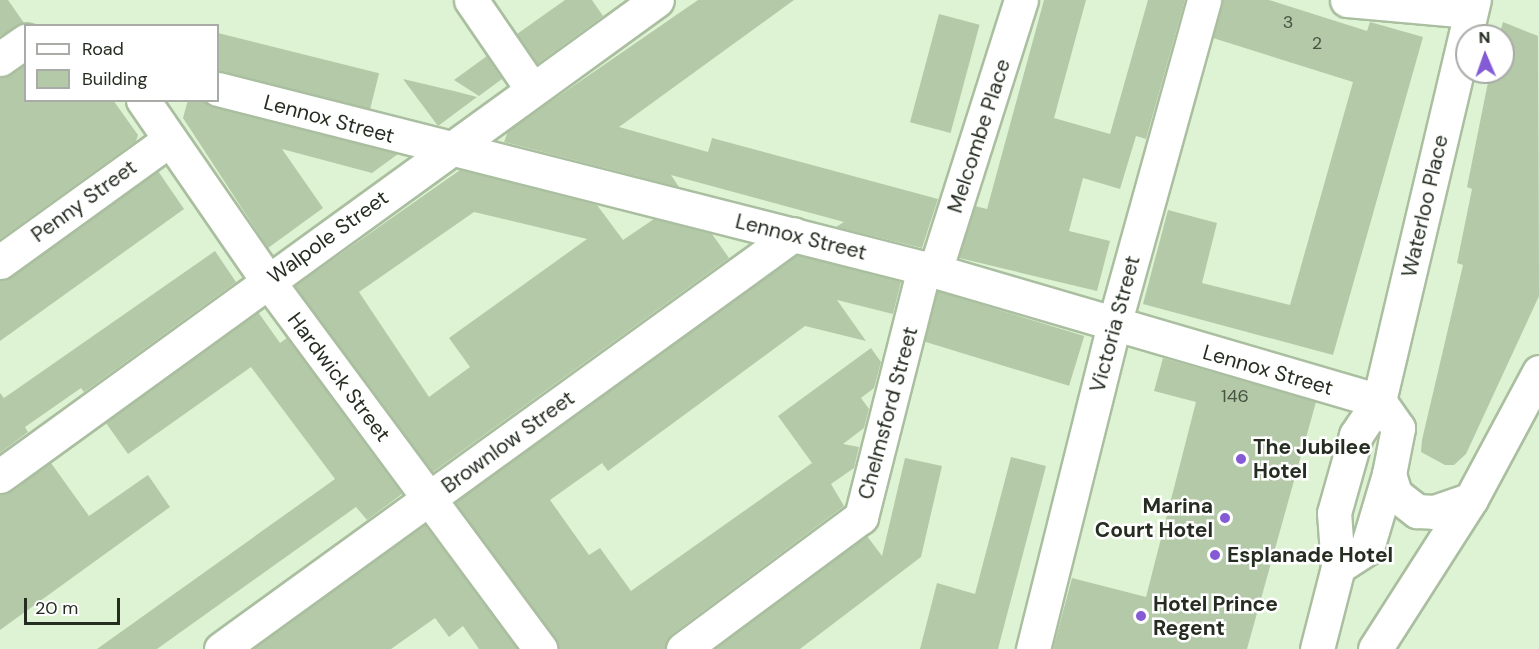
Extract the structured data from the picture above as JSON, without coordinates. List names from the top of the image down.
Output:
{
  "streets": {
    "street": [
      "Lennox Street",
      "Melcombe Place",
      "Penny Street",
      "Waterloo Place",
      "Walpole Street",
      "Victoria Street",
      "Hardwick Street",
      "Chelmsford Street",
      "Brownlow Street"
    ]
  },
  "crossings": [
    ["Lennox Street", "Melcombe Place"],
    ["Lennox Street", "Waterloo Place"],
    ["Lennox Street", "Walpole Street"],
    ["Lennox Street", "Victoria Street"],
    ["Lennox Street", "Chelmsford Street"],
    ["Lennox Street", "Brownlow Street"],
    ["Melcombe Place", "Chelmsford Street"],
    ["Penny Street", "Hardwick Street"],
    ["Walpole Street", "Hardwick Street"],
    ["Hardwick Street", "Brownlow Street"]
  ],
  "places": [
    "The Jubilee Hotel",
    "Marina Court Hotel",
    "Esplanade Hotel",
    "Hotel Prince Regent"
  ],
  "house_numbers": ["3", "2", "146"],
  "legend": ["Road", "Building"],
  "scale_bar": "20 m",
  "north": "top"
}
